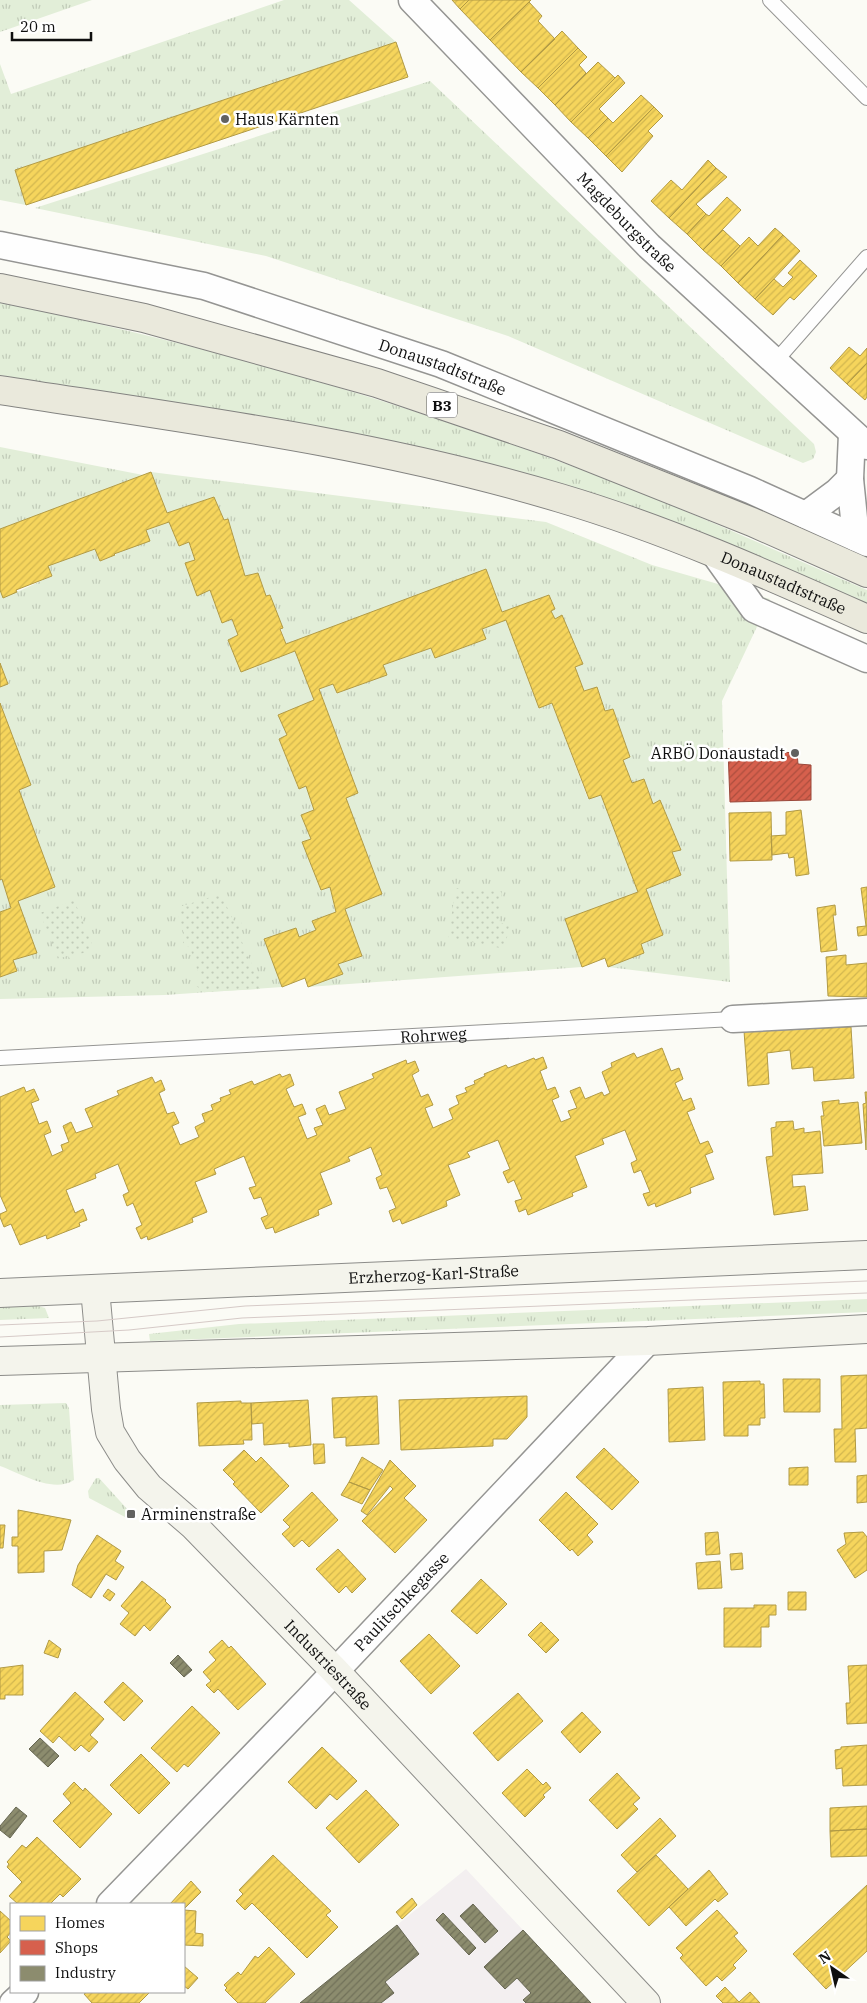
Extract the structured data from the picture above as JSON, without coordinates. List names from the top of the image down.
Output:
{
  "streets": {
    "main road": [
      "Donaustadtstraße",
      "B3",
      "Erzherzog-Karl-Straße",
      "Industriestraße"
    ],
    "street": ["Magdeburgstraße", "Rohrweg", "Paulitschkegasse"]
  },
  "crossings": [
    ["Magdeburgstraße", "Donaustadtstraße"],
    ["Erzherzog-Karl-Straße", "Industriestraße"],
    ["Paulitschkegasse", "Industriestraße"]
  ],
  "places": {
    "other": ["Haus Kärnten", "ARBÖ Donaustadt"],
    "transit": ["Arminenstraße"]
  },
  "legend": ["Homes", "Shops", "Industry"],
  "scale_bar": "20 m",
  "north": "top left"
}
